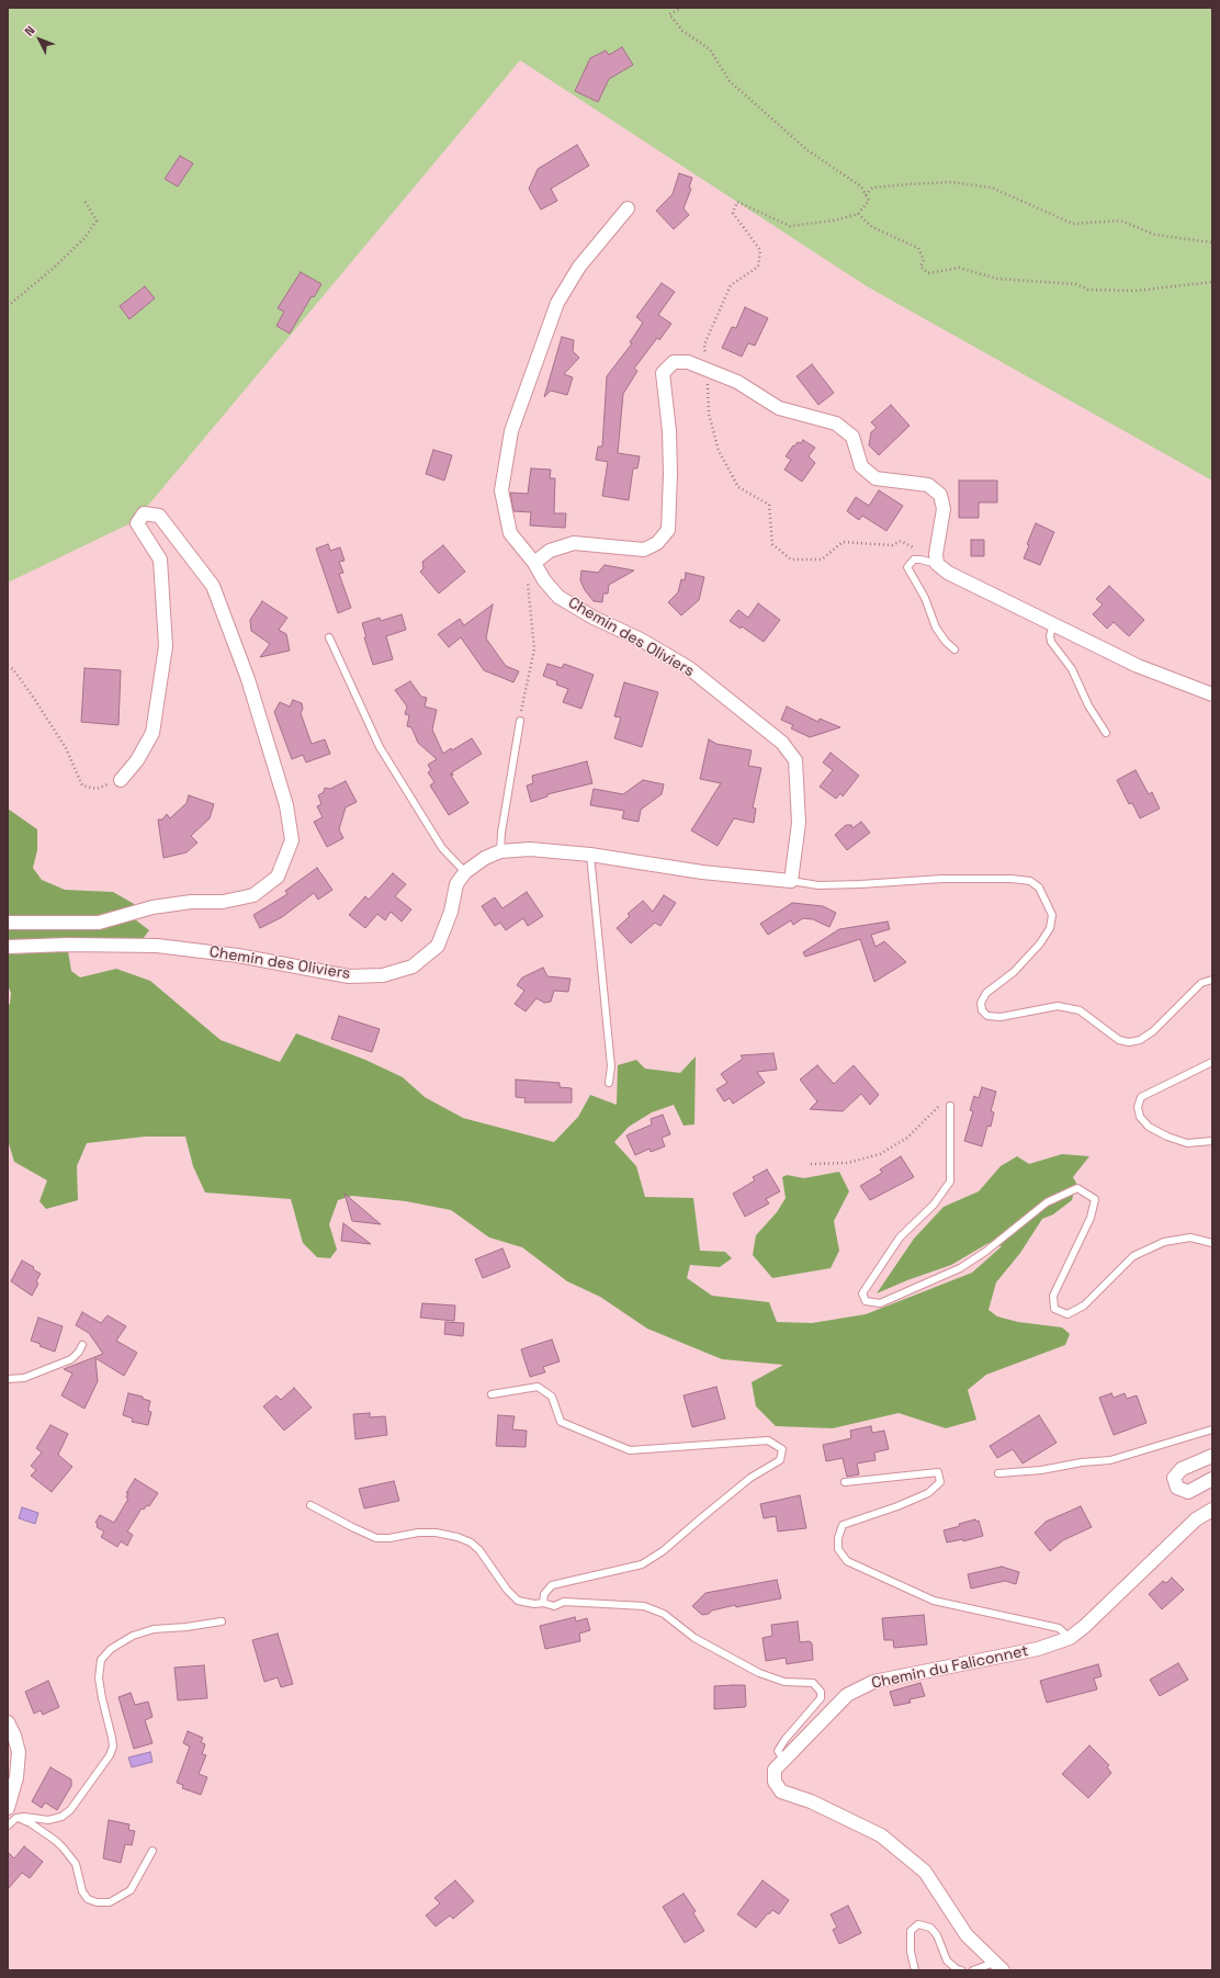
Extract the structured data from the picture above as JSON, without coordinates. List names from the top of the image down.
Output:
{
  "streets": {
    "street": ["Chemin des Oliviers", "Chemin du Faliconnet"]
  },
  "north": "top left"
}
